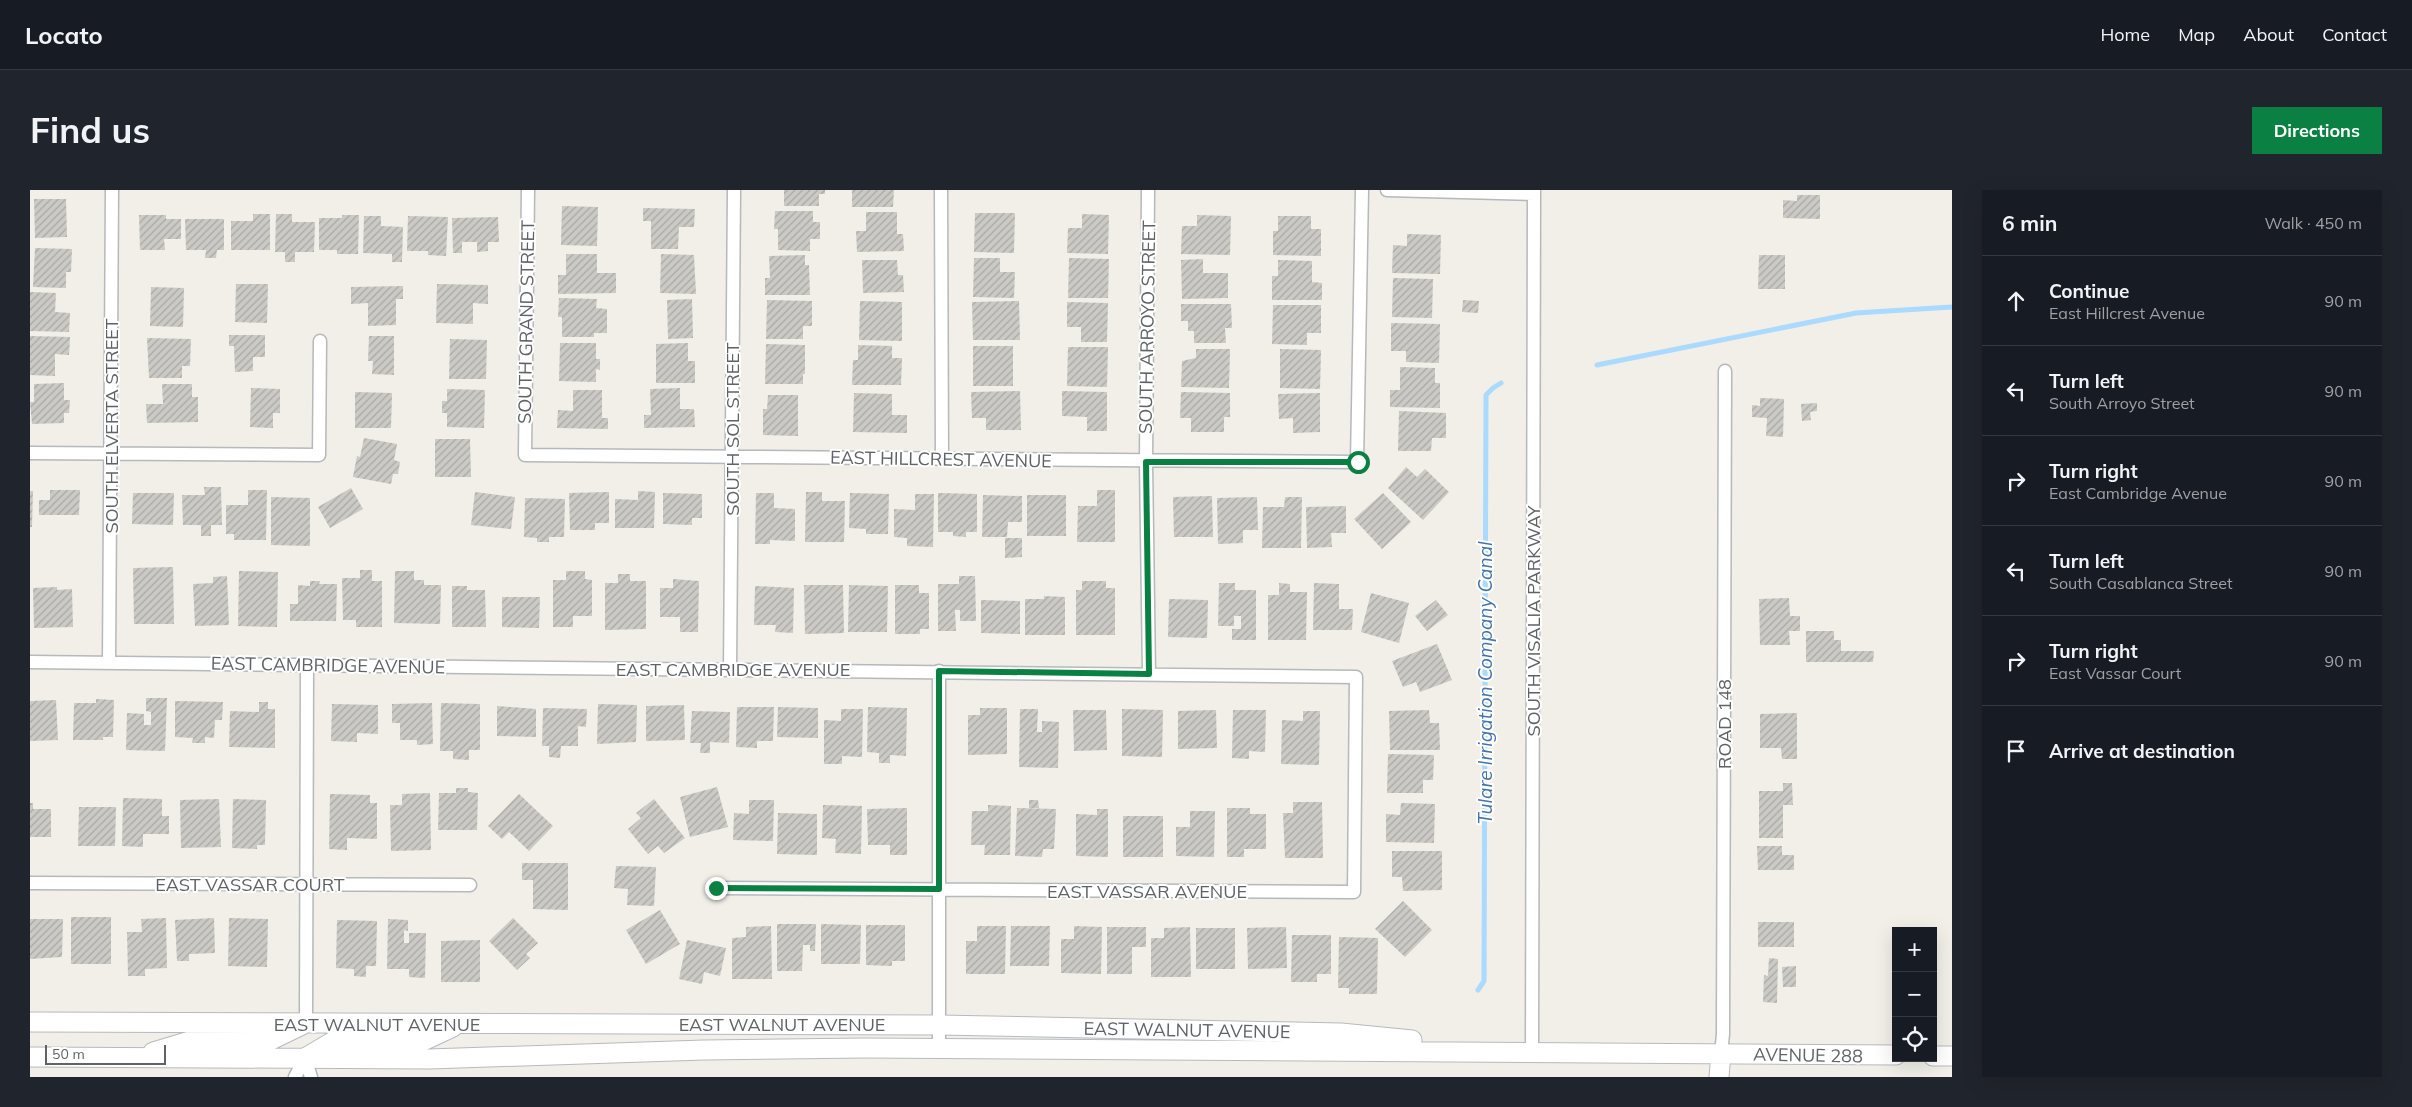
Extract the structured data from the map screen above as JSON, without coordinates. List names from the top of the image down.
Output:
{
  "streets": {
    "main road": ["ROAD 148", "EAST WALNUT AVENUE", "AVENUE 288"],
    "street": [
      "SOUTH GRAND STREET",
      "SOUTH ARROYO STREET",
      "SOUTH ELVERTA STREET",
      "SOUTH SOL STREET",
      "EAST HILLCREST AVENUE",
      "SOUTH VISALIA PARKWAY",
      "EAST CAMBRIDGE AVENUE",
      "EAST VASSAR COURT",
      "EAST VASSAR AVENUE"
    ]
  },
  "crossings": [
    ["SOUTH GRAND STREET", "EAST HILLCREST AVENUE"],
    ["SOUTH ARROYO STREET", "EAST HILLCREST AVENUE"],
    ["SOUTH ARROYO STREET", "EAST CAMBRIDGE AVENUE"],
    ["SOUTH ELVERTA STREET", "EAST CAMBRIDGE AVENUE"],
    ["SOUTH SOL STREET", "EAST HILLCREST AVENUE"],
    ["SOUTH SOL STREET", "EAST CAMBRIDGE AVENUE"],
    ["SOUTH VISALIA PARKWAY", "EAST WALNUT AVENUE"],
    ["EAST CAMBRIDGE AVENUE", "EAST VASSAR AVENUE"],
    ["ROAD 148", "EAST WALNUT AVENUE"],
    ["ROAD 148", "AVENUE 288"],
    ["EAST WALNUT AVENUE", "AVENUE 288"]
  ],
  "water": ["Tulare Irrigation Company Canal"],
  "scale_bar": "50 m",
  "page": {
    "header": "Locato",
    "nav": [
      "Home",
      "Map",
      "About",
      "Contact"
    ],
    "buttons": "Directions",
    "title": "Find us",
    "heading": ["6 min", "Walk · 450 m"],
    "list": [
      ["Continue", "East Hillcrest Avenue", "90 m"],
      ["Turn left", "South Arroyo Street", "90 m"],
      ["Turn right", "East Cambridge Avenue", "90 m"],
      ["Turn left", "South Casablanca Street", "90 m"],
      ["Turn right", "East Vassar Court", "90 m"],
      "Arrive at destination"
    ],
    "map_buttons": ["+", "−"],
    "scale": "50 m"
  }
}
